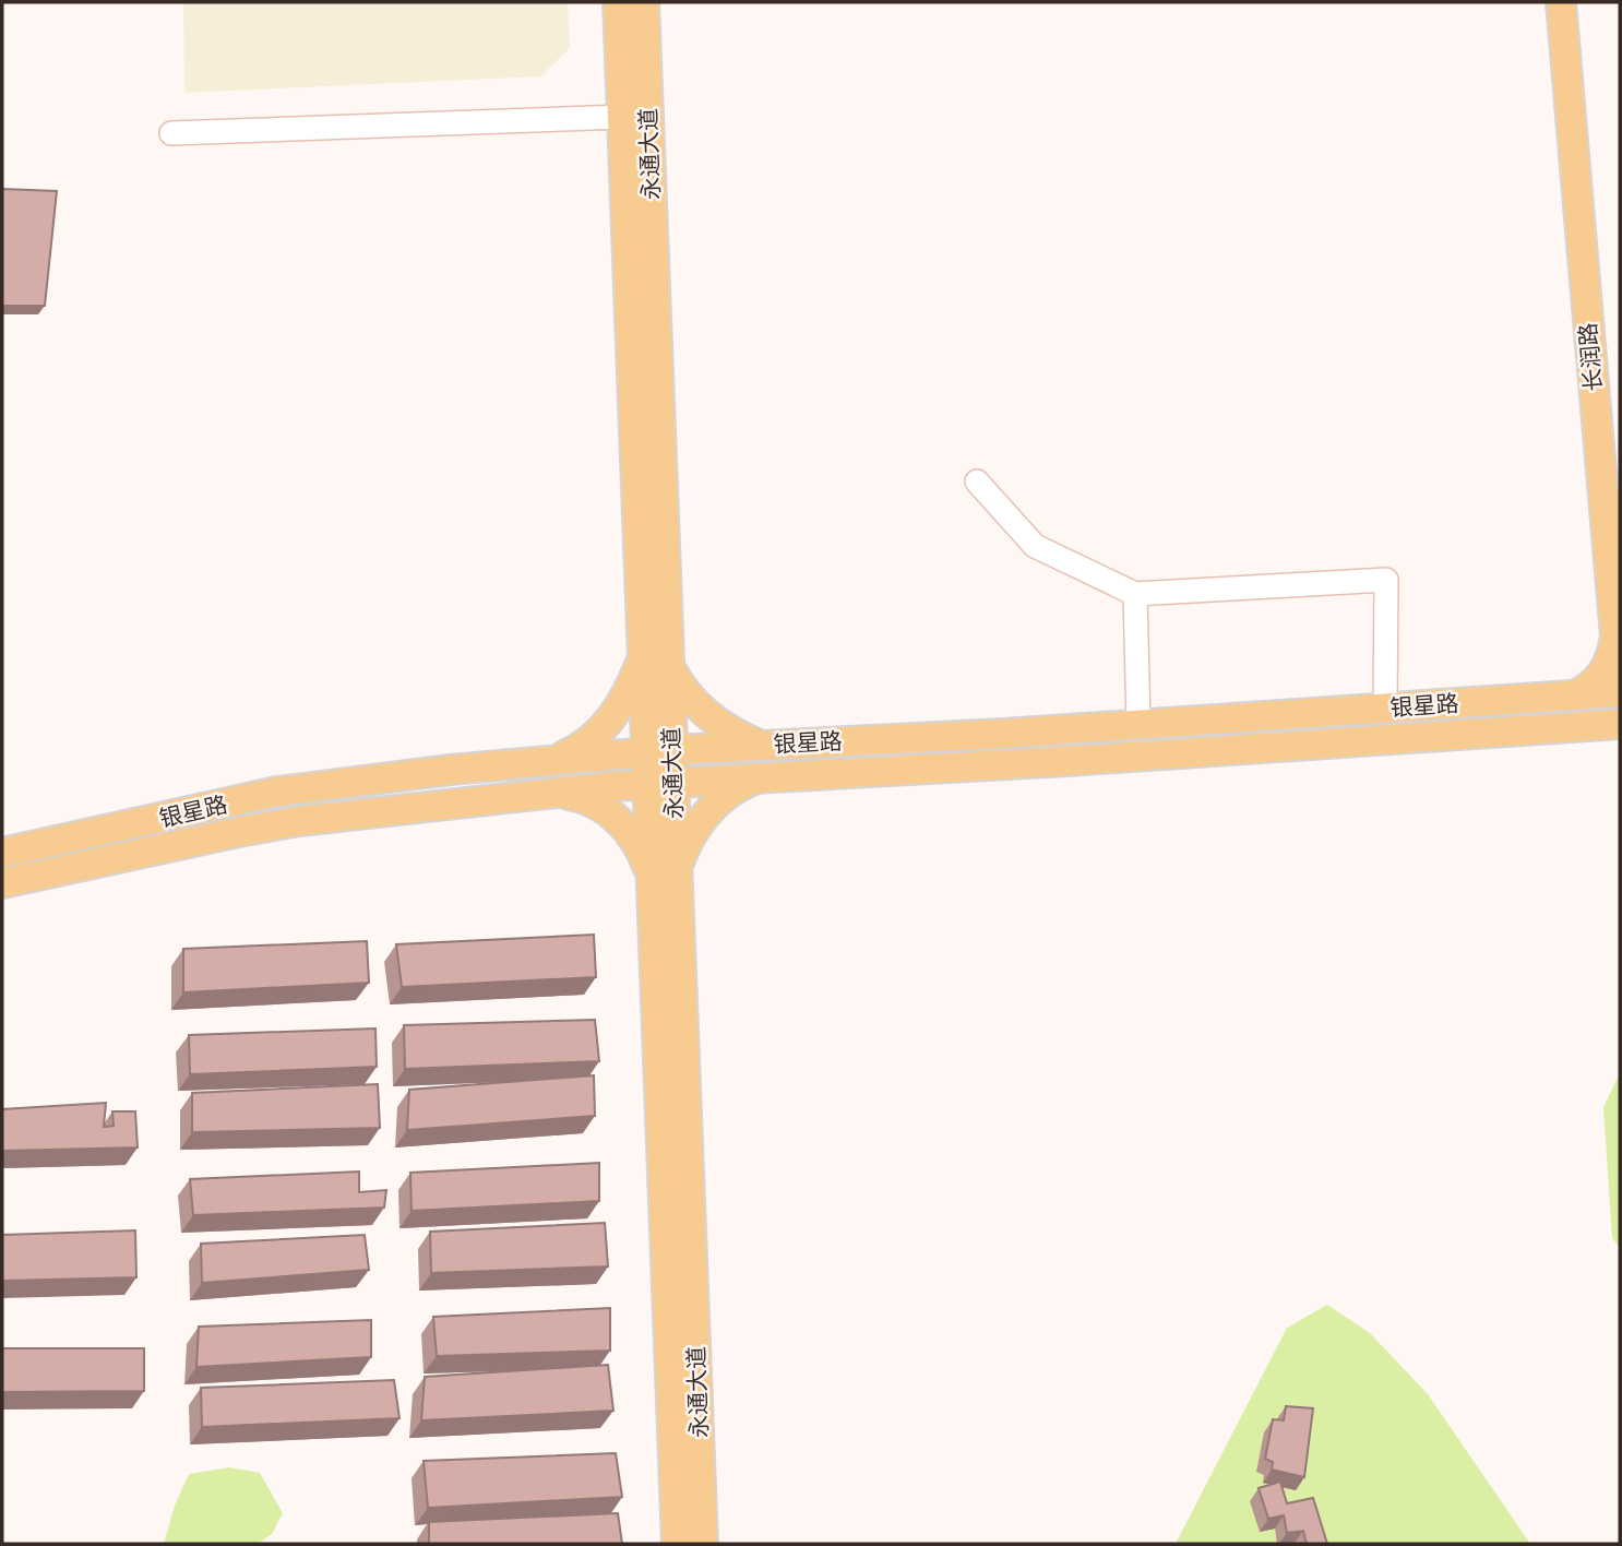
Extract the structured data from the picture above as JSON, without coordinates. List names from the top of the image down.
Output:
{
  "streets": {
    "main road": ["永通大道", "长润路", "银星路"]
  },
  "crossings": [
    ["永通大道", "银星路"],
    ["长润路", "银星路"]
  ]
}
